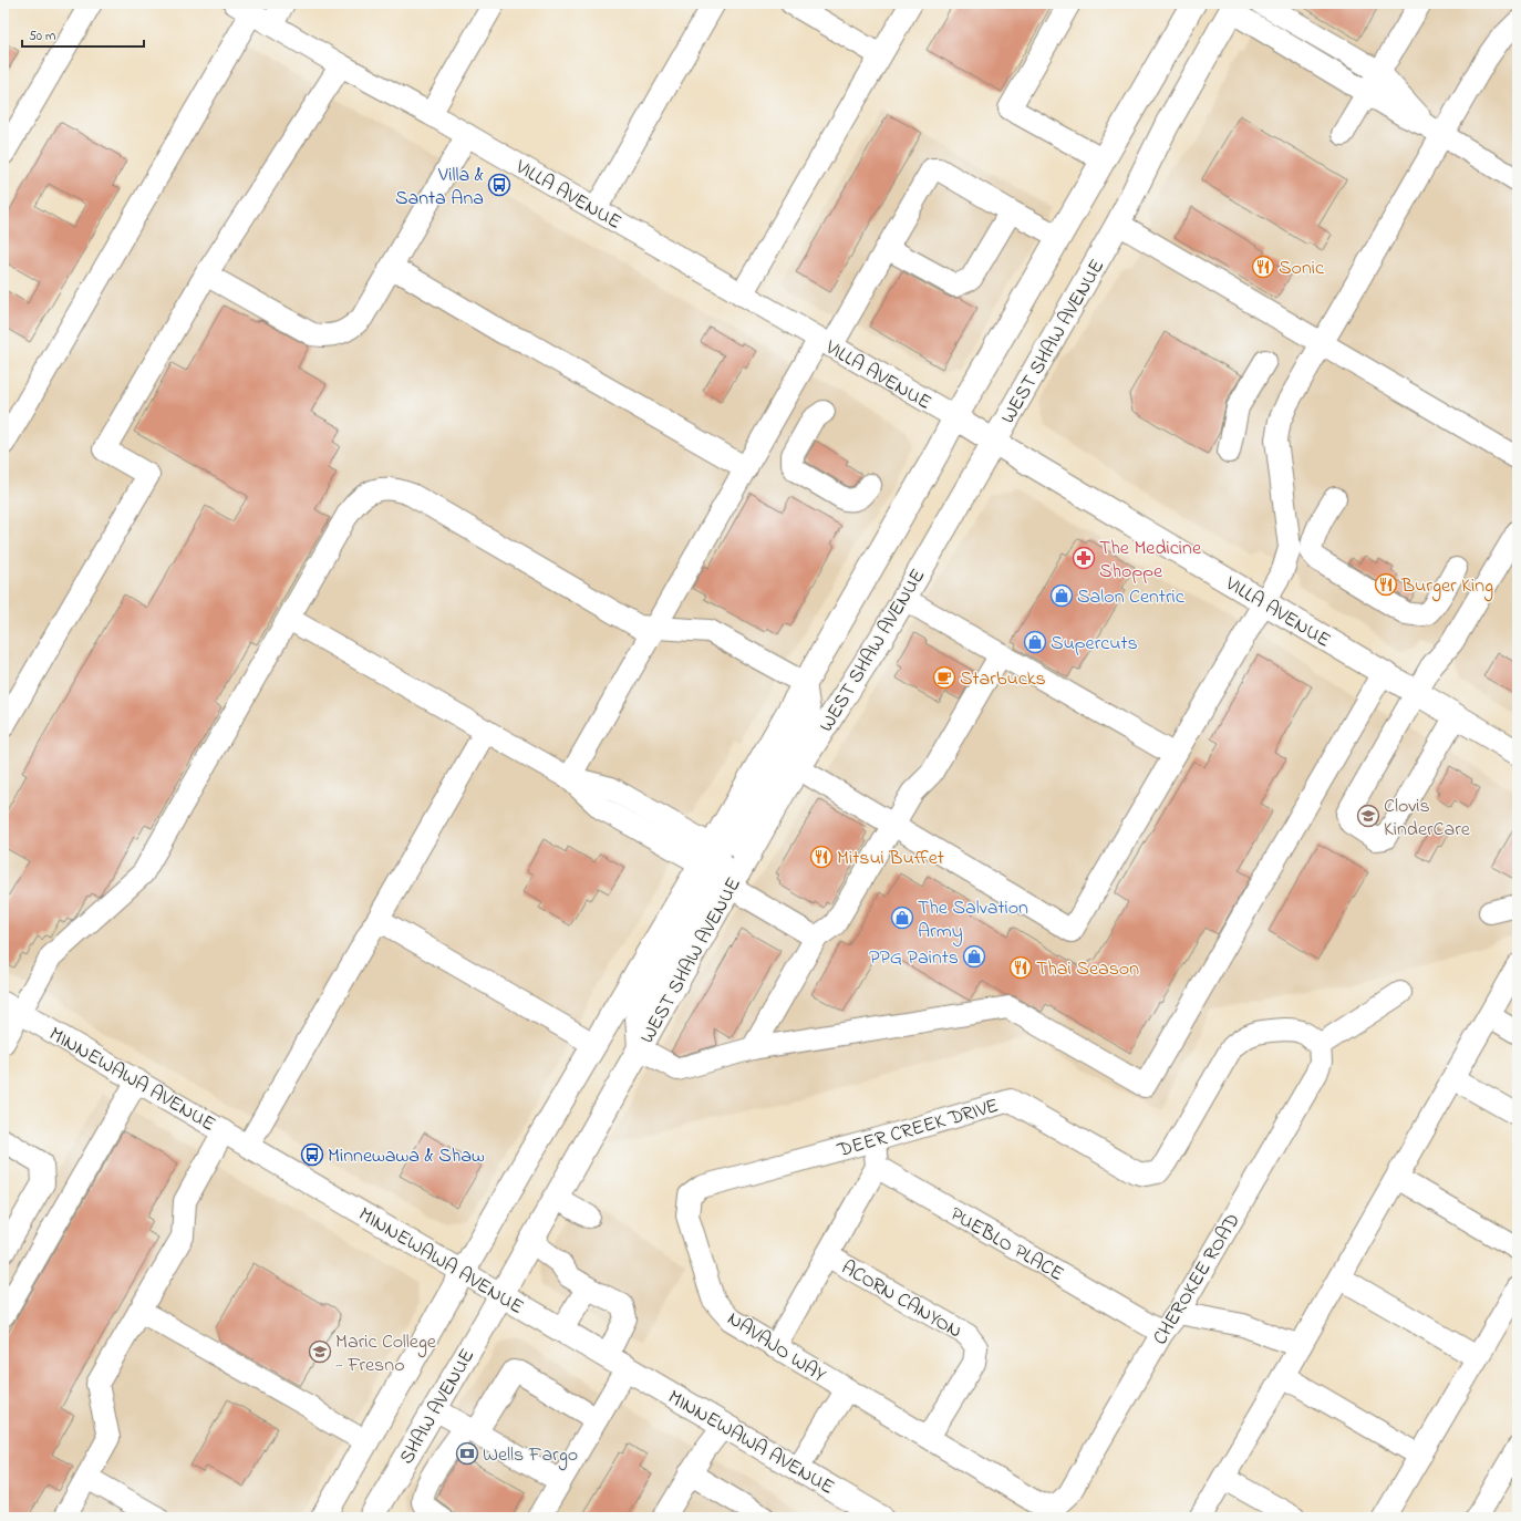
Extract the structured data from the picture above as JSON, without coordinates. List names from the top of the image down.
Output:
{
  "streets": {
    "main road": [
      "VILLA AVENUE",
      "WEST SHAW AVENUE",
      "MINNEWAWA AVENUE",
      "SHAW AVENUE"
    ],
    "street": [
      "DEER CREEK DRIVE",
      "PUEBLO PLACE",
      "CHEROKEE ROAD",
      "ACORN CANYON",
      "NAVAJO WAY"
    ]
  },
  "crossings": [
    ["VILLA AVENUE", "WEST SHAW AVENUE"],
    ["WEST SHAW AVENUE", "MINNEWAWA AVENUE"],
    ["WEST SHAW AVENUE", "SHAW AVENUE"],
    ["MINNEWAWA AVENUE", "NAVAJO WAY"],
    ["MINNEWAWA AVENUE", "SHAW AVENUE"],
    ["DEER CREEK DRIVE", "CHEROKEE ROAD"],
    ["DEER CREEK DRIVE", "NAVAJO WAY"],
    ["PUEBLO PLACE", "CHEROKEE ROAD"],
    ["CHEROKEE ROAD", "NAVAJO WAY"],
    ["ACORN CANYON", "NAVAJO WAY"]
  ],
  "places": {
    "bus stop": ["Villa & Santa Ana", "Minnewawa & Shaw"],
    "restaurant": [
      "Sonic",
      "Burger King",
      "Mitsui Buffet",
      "Thai Season"
    ],
    "pharmacy": ["The Medicine Shoppe"],
    "shop": [
      "Salon Centric",
      "Supercuts",
      "The Salvation Army",
      "PPG Paints"
    ],
    "cafe": ["Starbucks"],
    "school or university": ["Clovis KinderCare", "Maric College - Fresno"],
    "bank": ["Wells Fargo"]
  },
  "scale_bar": "50 m"
}
